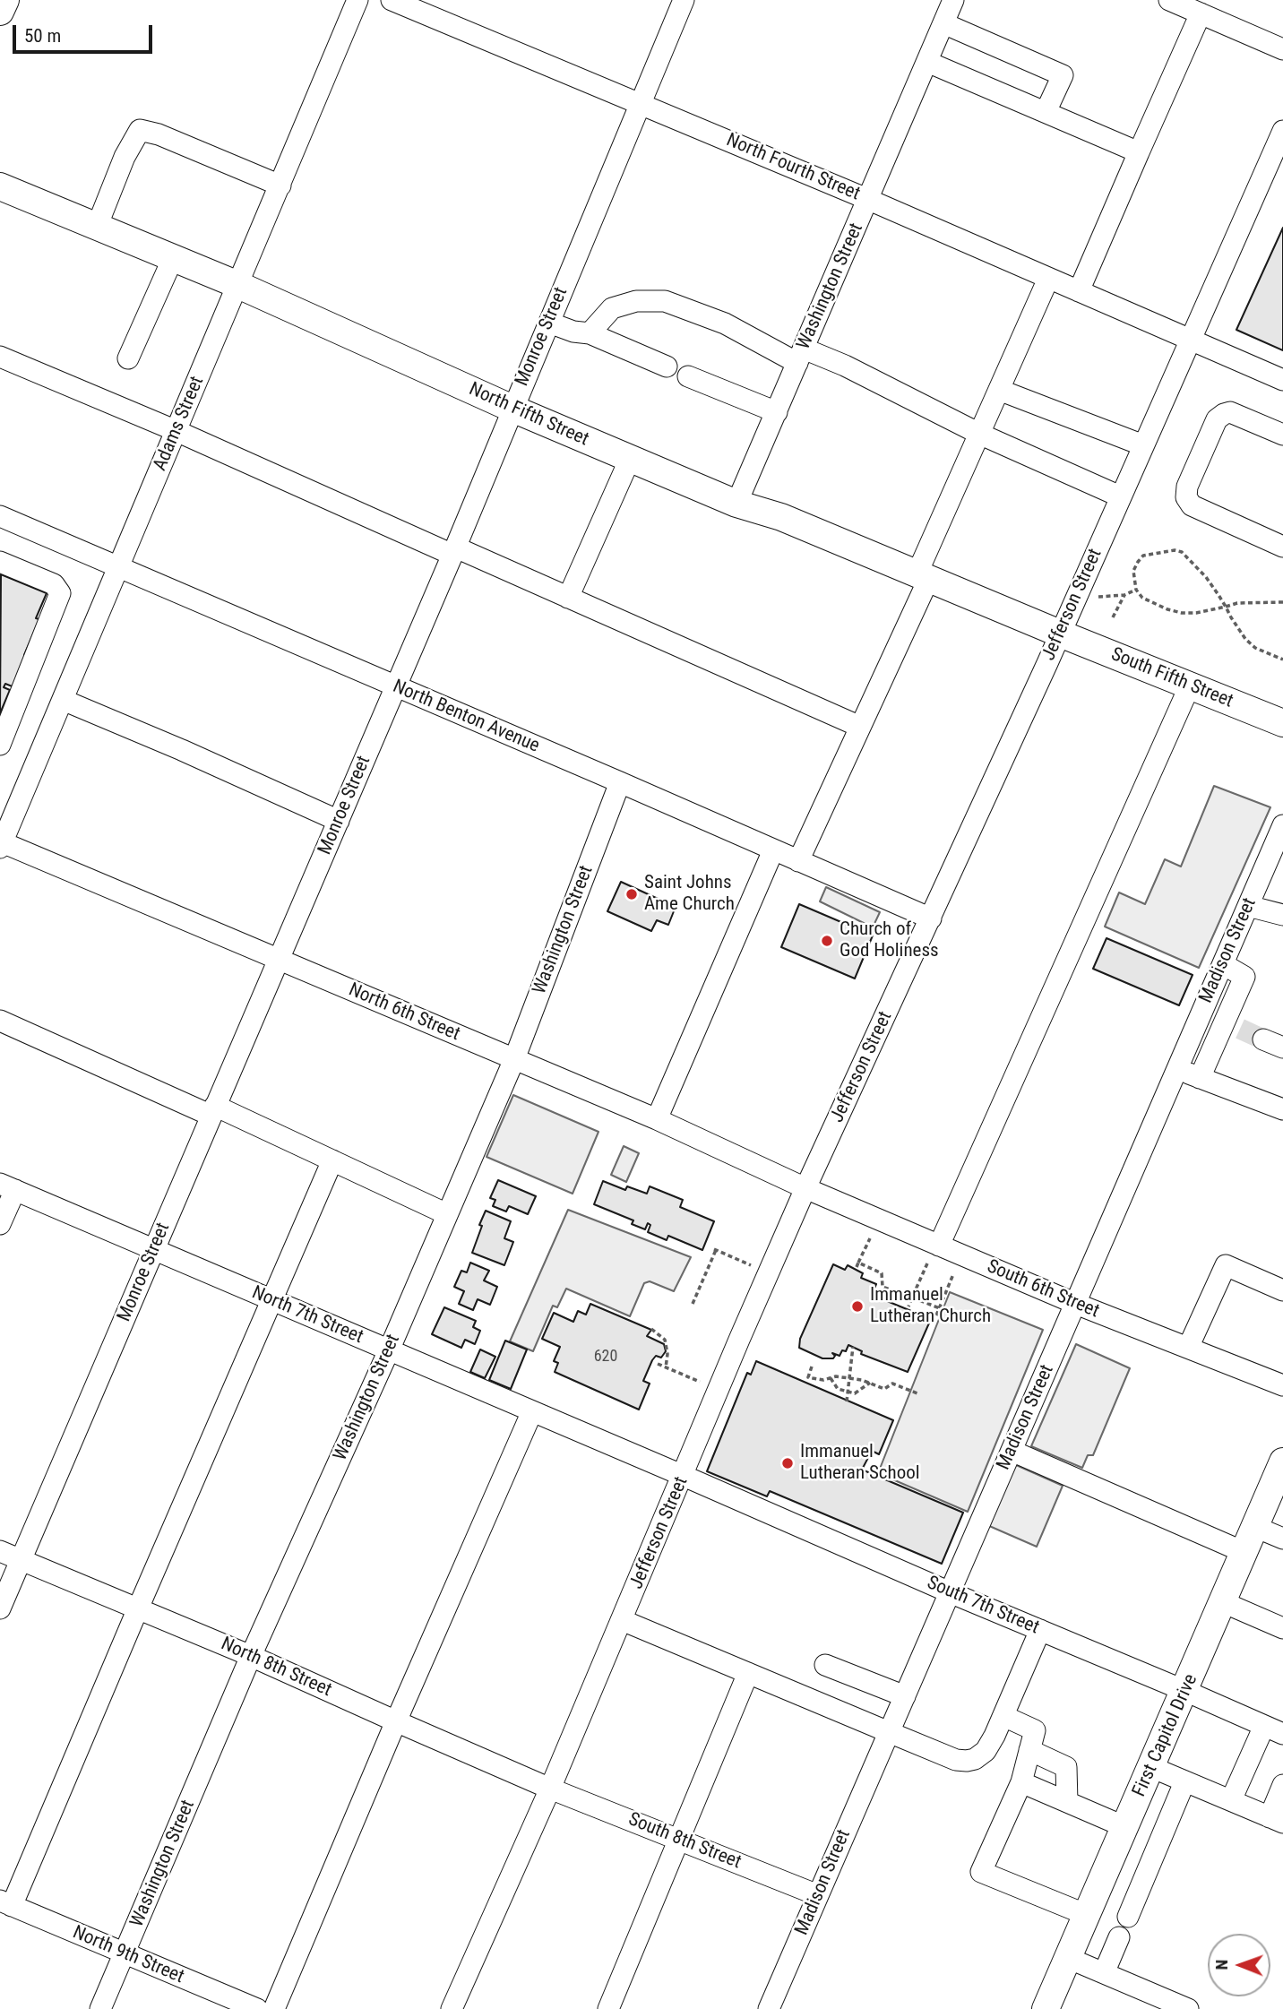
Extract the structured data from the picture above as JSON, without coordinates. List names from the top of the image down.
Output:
{
  "streets": {
    "main road": ["North Fifth Street", "South Fifth Street", "First Capitol Drive"],
    "street": [
      "North Fourth Street",
      "Washington Street",
      "Monroe Street",
      "Adams Street",
      "Jefferson Street",
      "North Benton Avenue",
      "Madison Street",
      "North 6th Street",
      "South 6th Street",
      "North 7th Street",
      "South 7th Street",
      "North 8th Street",
      "South 8th Street",
      "North 9th Street"
    ]
  },
  "crossings": [
    ["North Fourth Street", "Washington Street"],
    ["North Fourth Street", "Monroe Street"],
    ["North Fourth Street", "Jefferson Street"],
    ["Washington Street", "North Fifth Street"],
    ["Washington Street", "North Benton Avenue"],
    ["Washington Street", "North 6th Street"],
    ["Washington Street", "North 7th Street"],
    ["Washington Street", "North 8th Street"],
    ["Washington Street", "North 9th Street"],
    ["Monroe Street", "North Fifth Street"],
    ["Monroe Street", "North Benton Avenue"],
    ["Monroe Street", "North 6th Street"],
    ["Monroe Street", "North 7th Street"],
    ["Monroe Street", "North 8th Street"],
    ["North Fifth Street", "Adams Street"],
    ["North Fifth Street", "Jefferson Street"],
    ["North Fifth Street", "South Fifth Street"],
    ["Adams Street", "North Benton Avenue"],
    ["Adams Street", "North 6th Street"],
    ["Jefferson Street", "South Fifth Street"],
    ["Jefferson Street", "North Benton Avenue"],
    ["Jefferson Street", "North 6th Street"],
    ["Jefferson Street", "South 6th Street"],
    ["Jefferson Street", "North 7th Street"],
    ["Jefferson Street", "South 7th Street"],
    ["Jefferson Street", "North 8th Street"],
    ["Jefferson Street", "South 8th Street"],
    ["Madison Street", "South 6th Street"],
    ["Madison Street", "South 7th Street"],
    ["Madison Street", "South 8th Street"],
    ["North 6th Street", "South 6th Street"],
    ["North 7th Street", "South 7th Street"],
    ["South 7th Street", "First Capitol Drive"],
    ["North 8th Street", "South 8th Street"]
  ],
  "places": [
    "Saint Johns Ame Church",
    "Church of God Holiness",
    "Immanuel Lutheran Church",
    "Immanuel Lutheran School"
  ],
  "house_numbers": ["620"],
  "scale_bar": "50 m",
  "north": "left"
}
